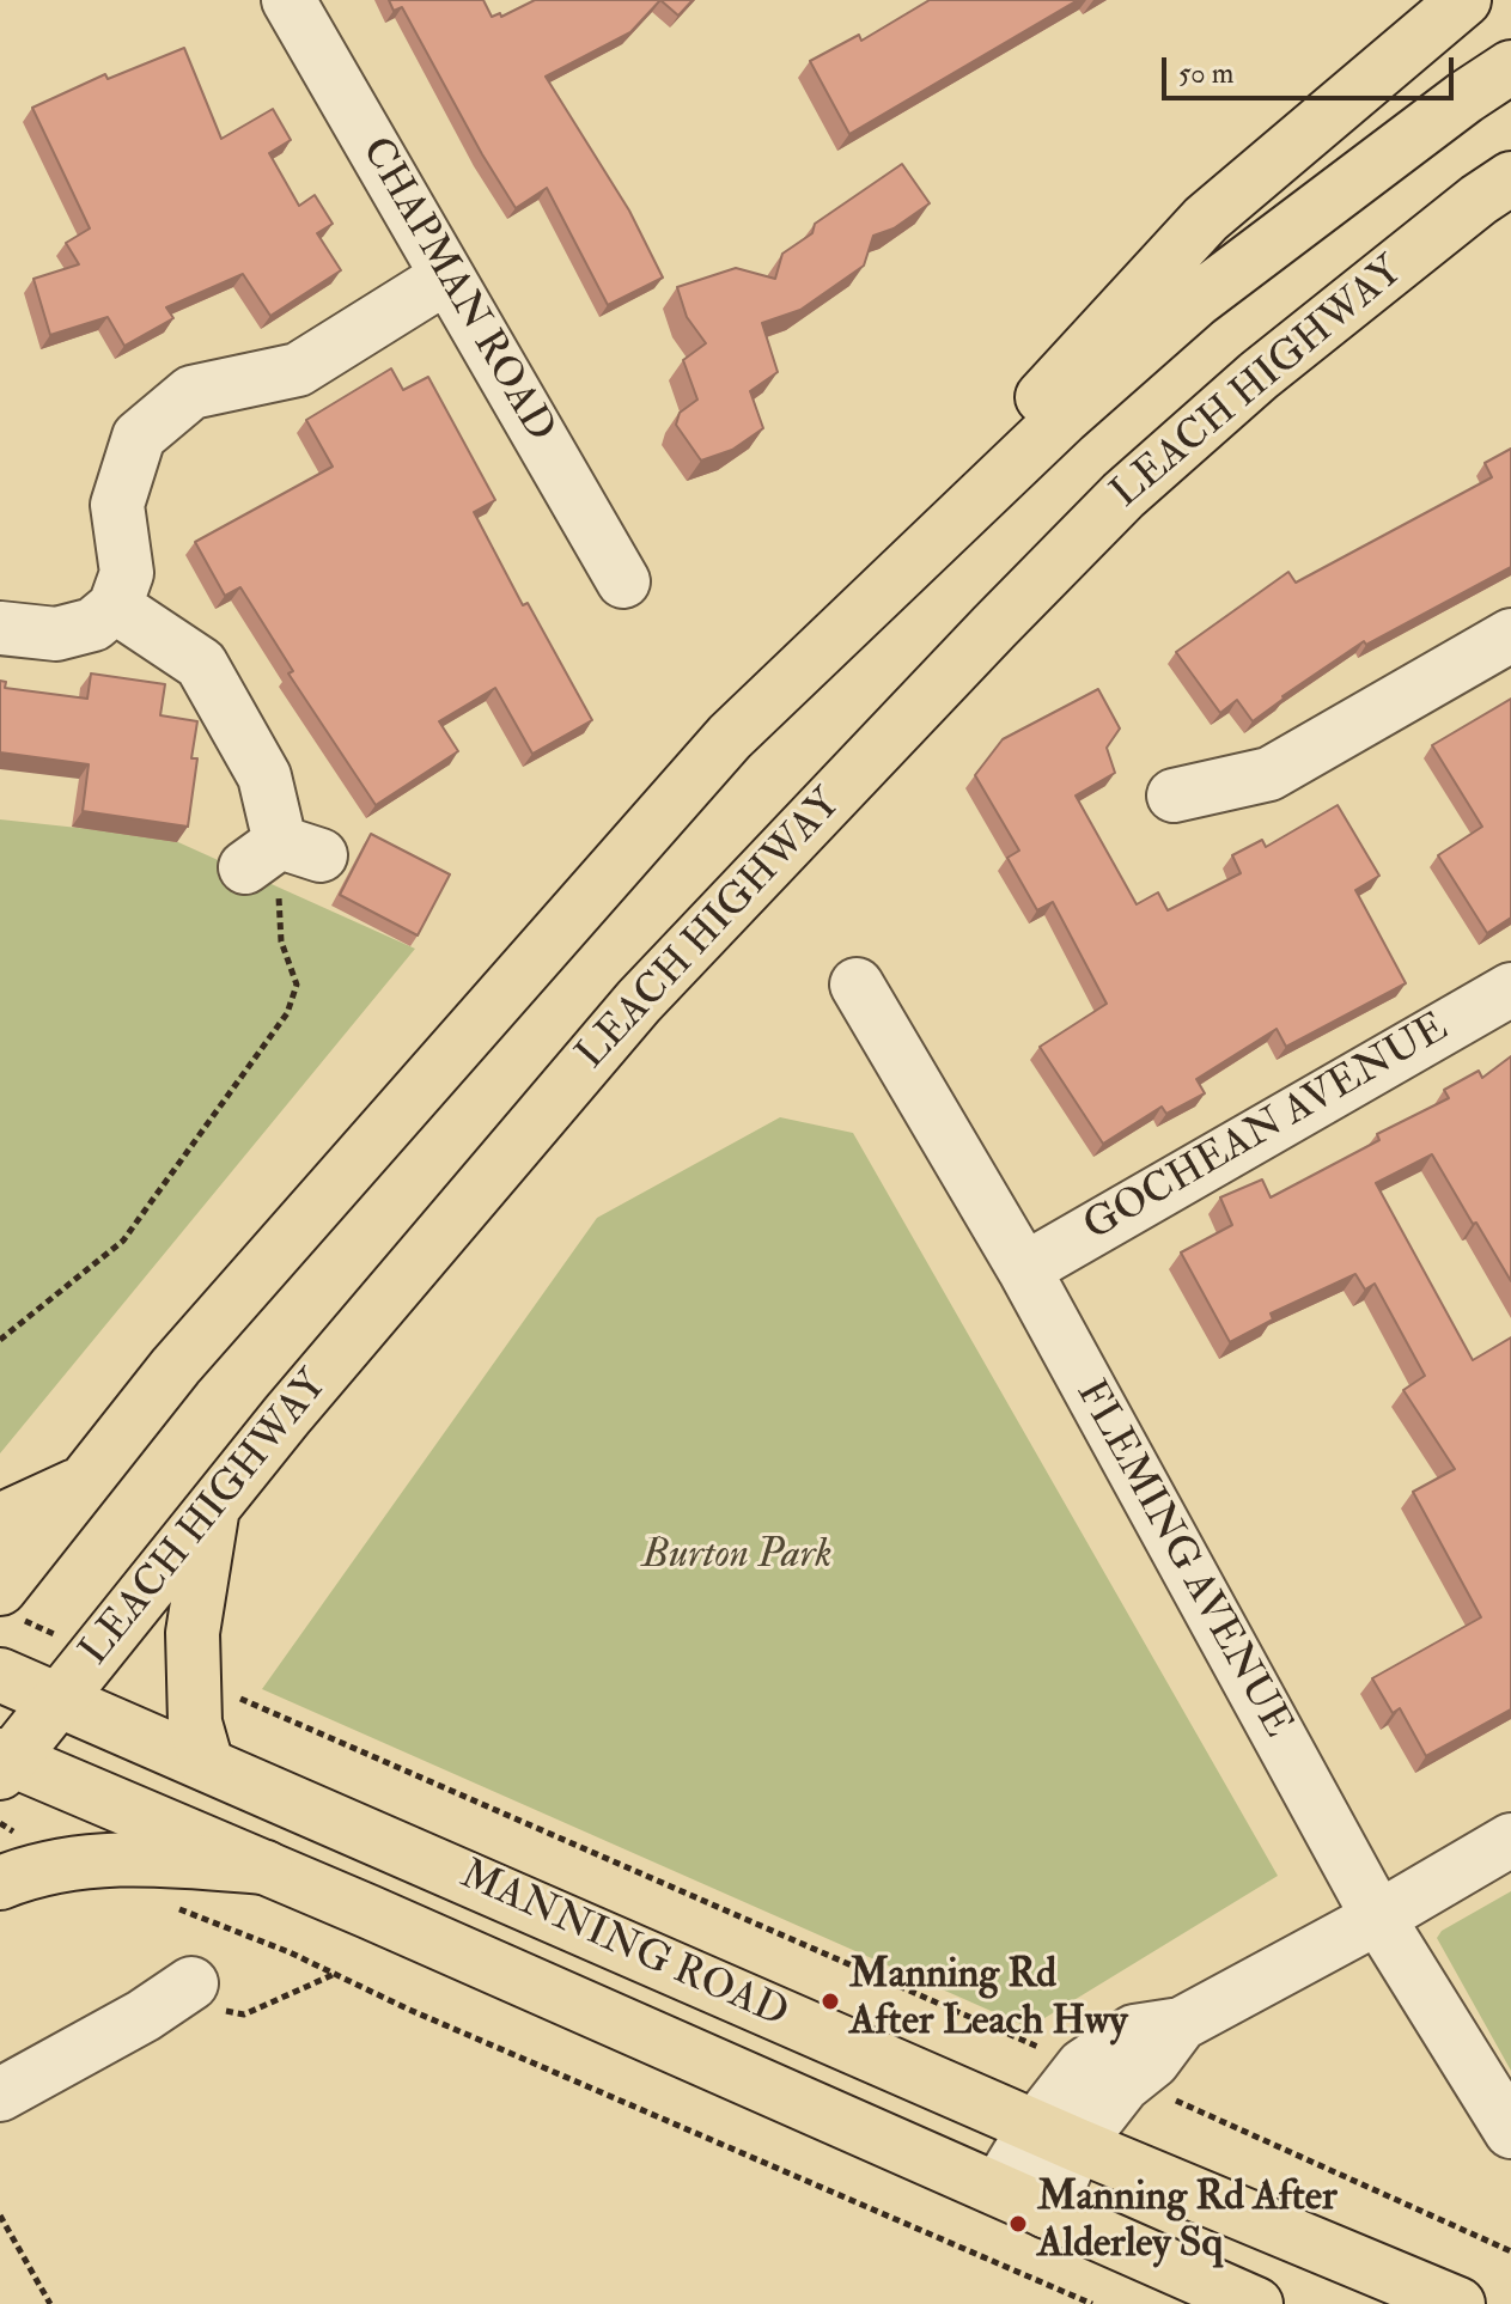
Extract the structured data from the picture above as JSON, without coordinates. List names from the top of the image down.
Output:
{
  "streets": {
    "main road": ["LEACH HIGHWAY", "MANNING ROAD"],
    "street": ["CHAPMAN ROAD", "GOCHEAN AVENUE", "FLEMING AVENUE"]
  },
  "crossings": [
    ["LEACH HIGHWAY", "MANNING ROAD"],
    ["GOCHEAN AVENUE", "FLEMING AVENUE"]
  ],
  "parks": ["Burton Park"],
  "places": ["Manning Rd After Leach Hwy", "Manning Rd After Alderley Sq"],
  "scale_bar": "50 m"
}
